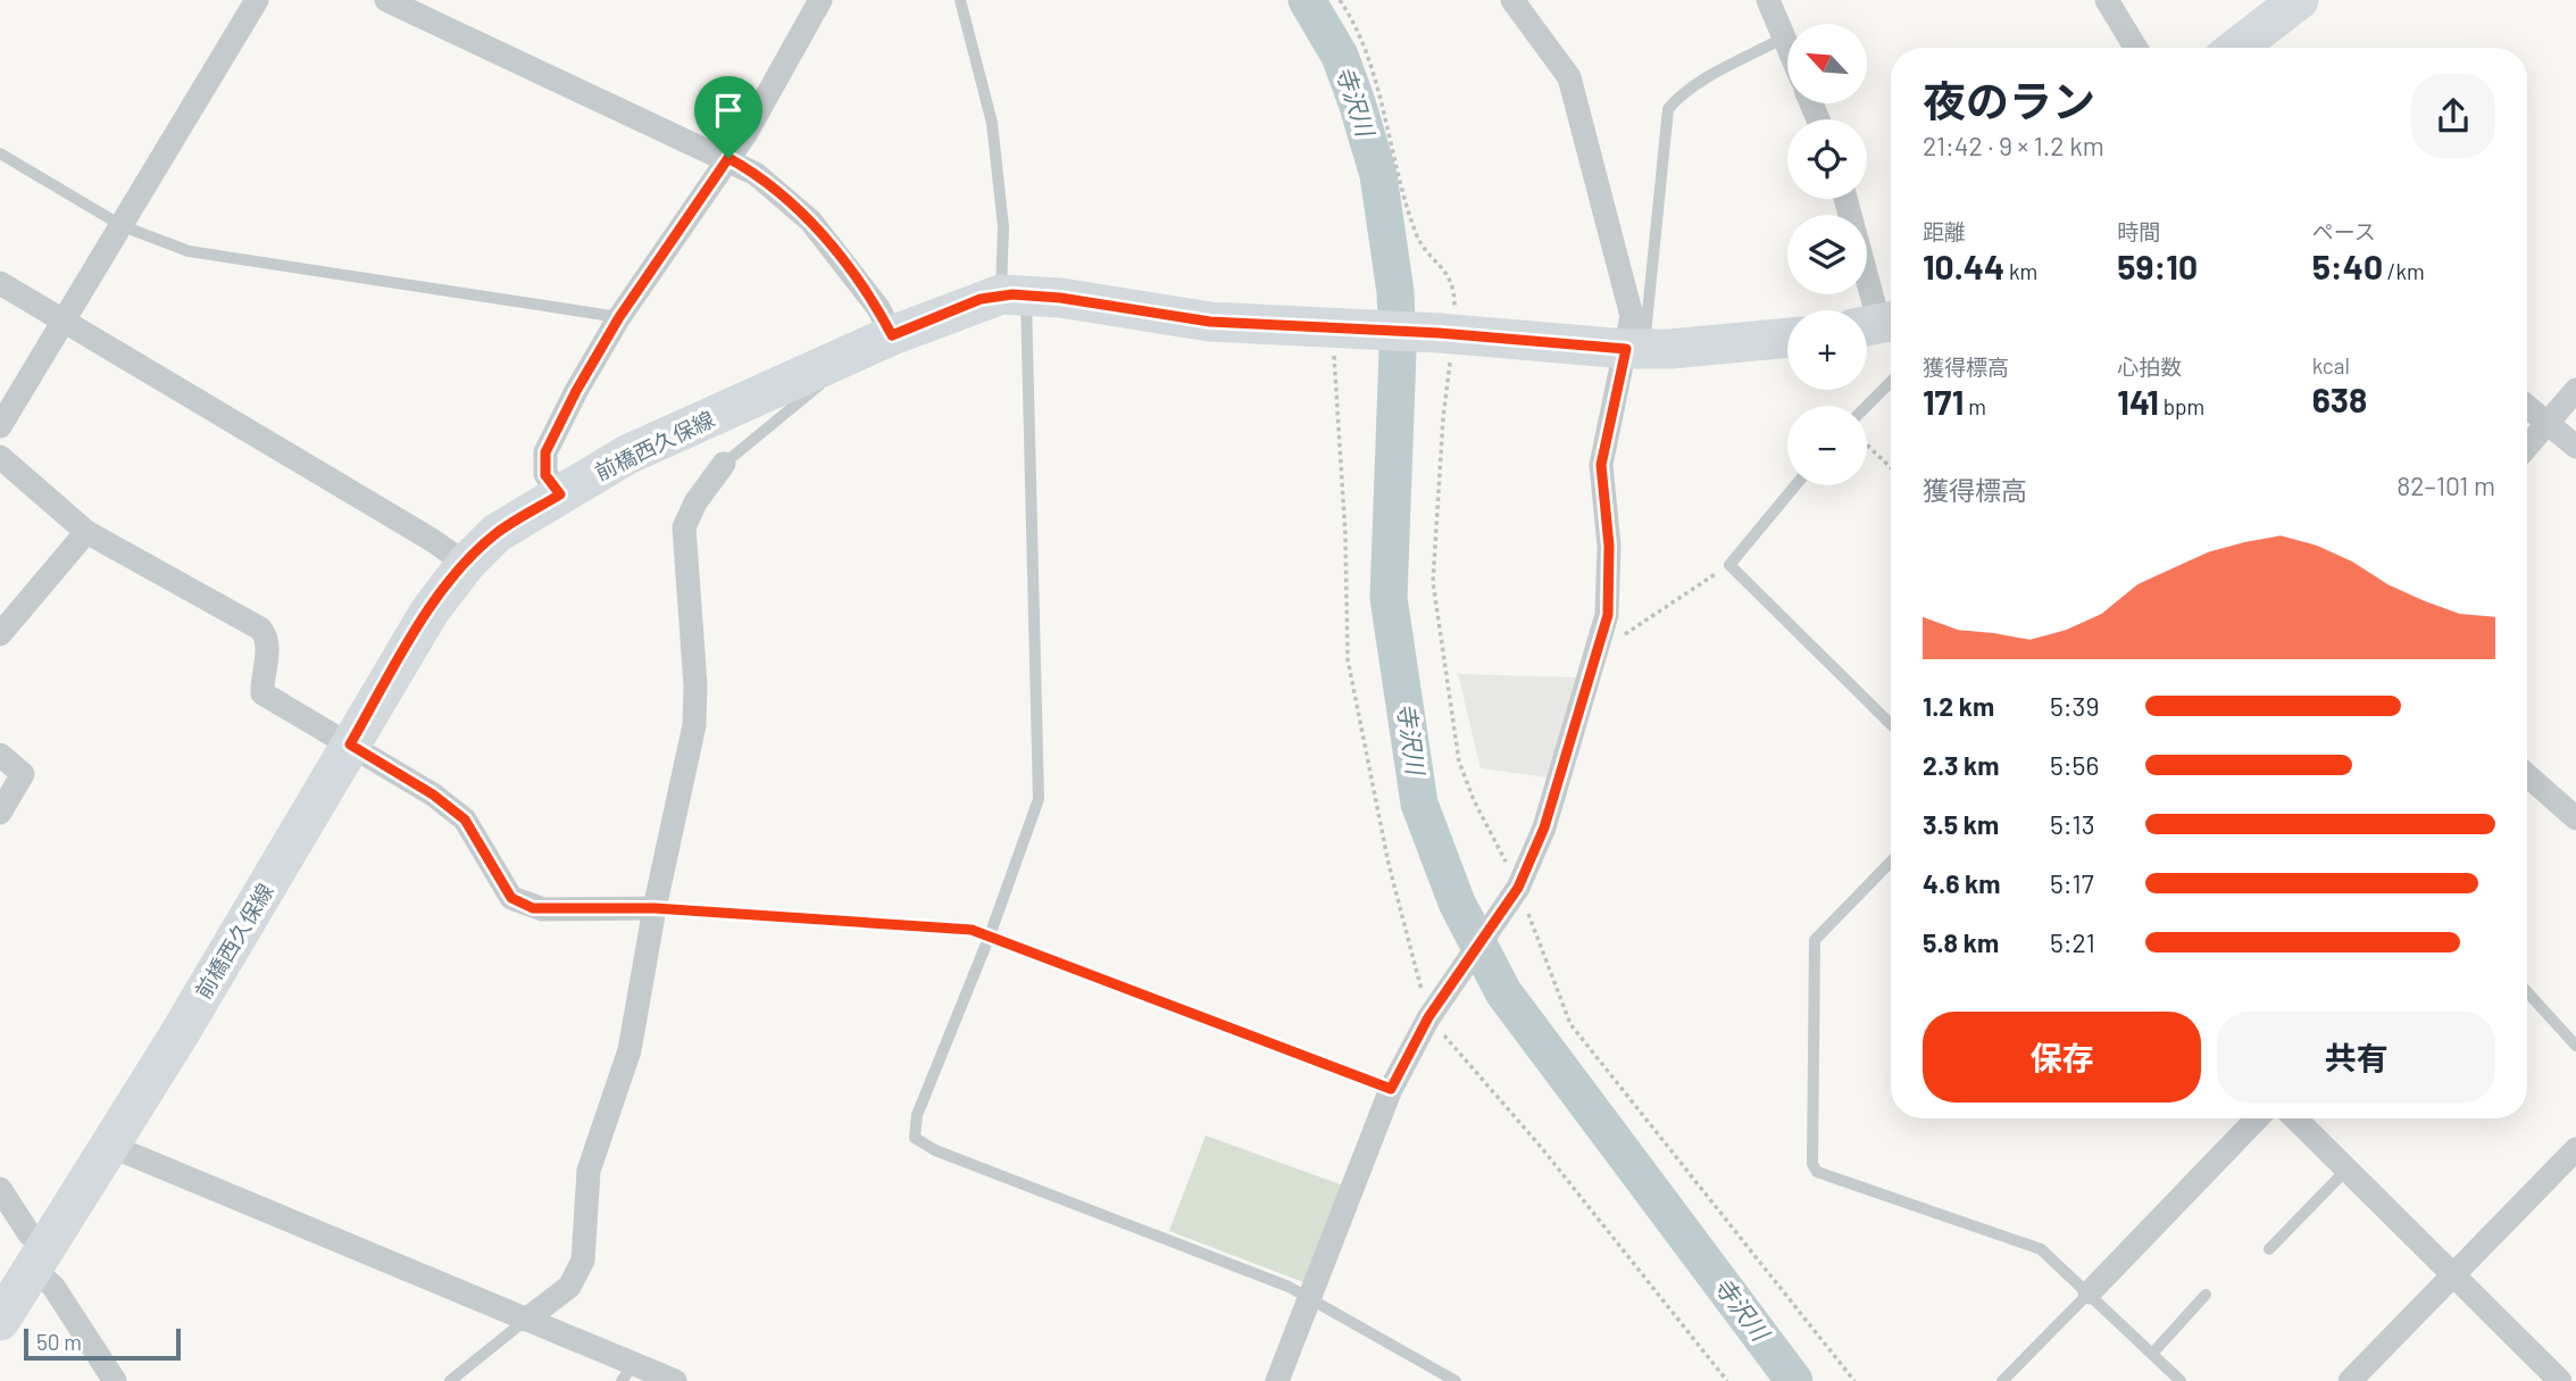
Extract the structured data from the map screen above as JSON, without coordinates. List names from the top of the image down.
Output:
{
  "streets": {
    "main road": ["前橋西久保線"]
  },
  "water": ["寺沢川"],
  "scale_bar": "50 m",
  "north": "top left",
  "page": {
    "map_buttons": ["+", "−"],
    "heading": ["夜のラン", "21:42 · 9 × 1.2 km"],
    "stats": [
      ["距離", "10.44 km"],
      ["時間", "59:10"],
      ["ペース", "5:40 /km"],
      ["獲得標高", "171 m"],
      ["心拍数", "141 bpm"],
      ["kcal", "638"]
    ],
    "chart": ["獲得標高", "82–101 m"],
    "list": [
      {
        "name": "1.2 km",
        "note": "5:39"
      },
      {
        "name": "2.3 km",
        "note": "5:56"
      },
      {
        "name": "3.5 km",
        "note": "5:13"
      },
      {
        "name": "4.6 km",
        "note": "5:17"
      },
      {
        "name": "5.8 km",
        "note": "5:21"
      }
    ],
    "buttons": ["保存", "共有"],
    "scale": "50 m"
  }
}
